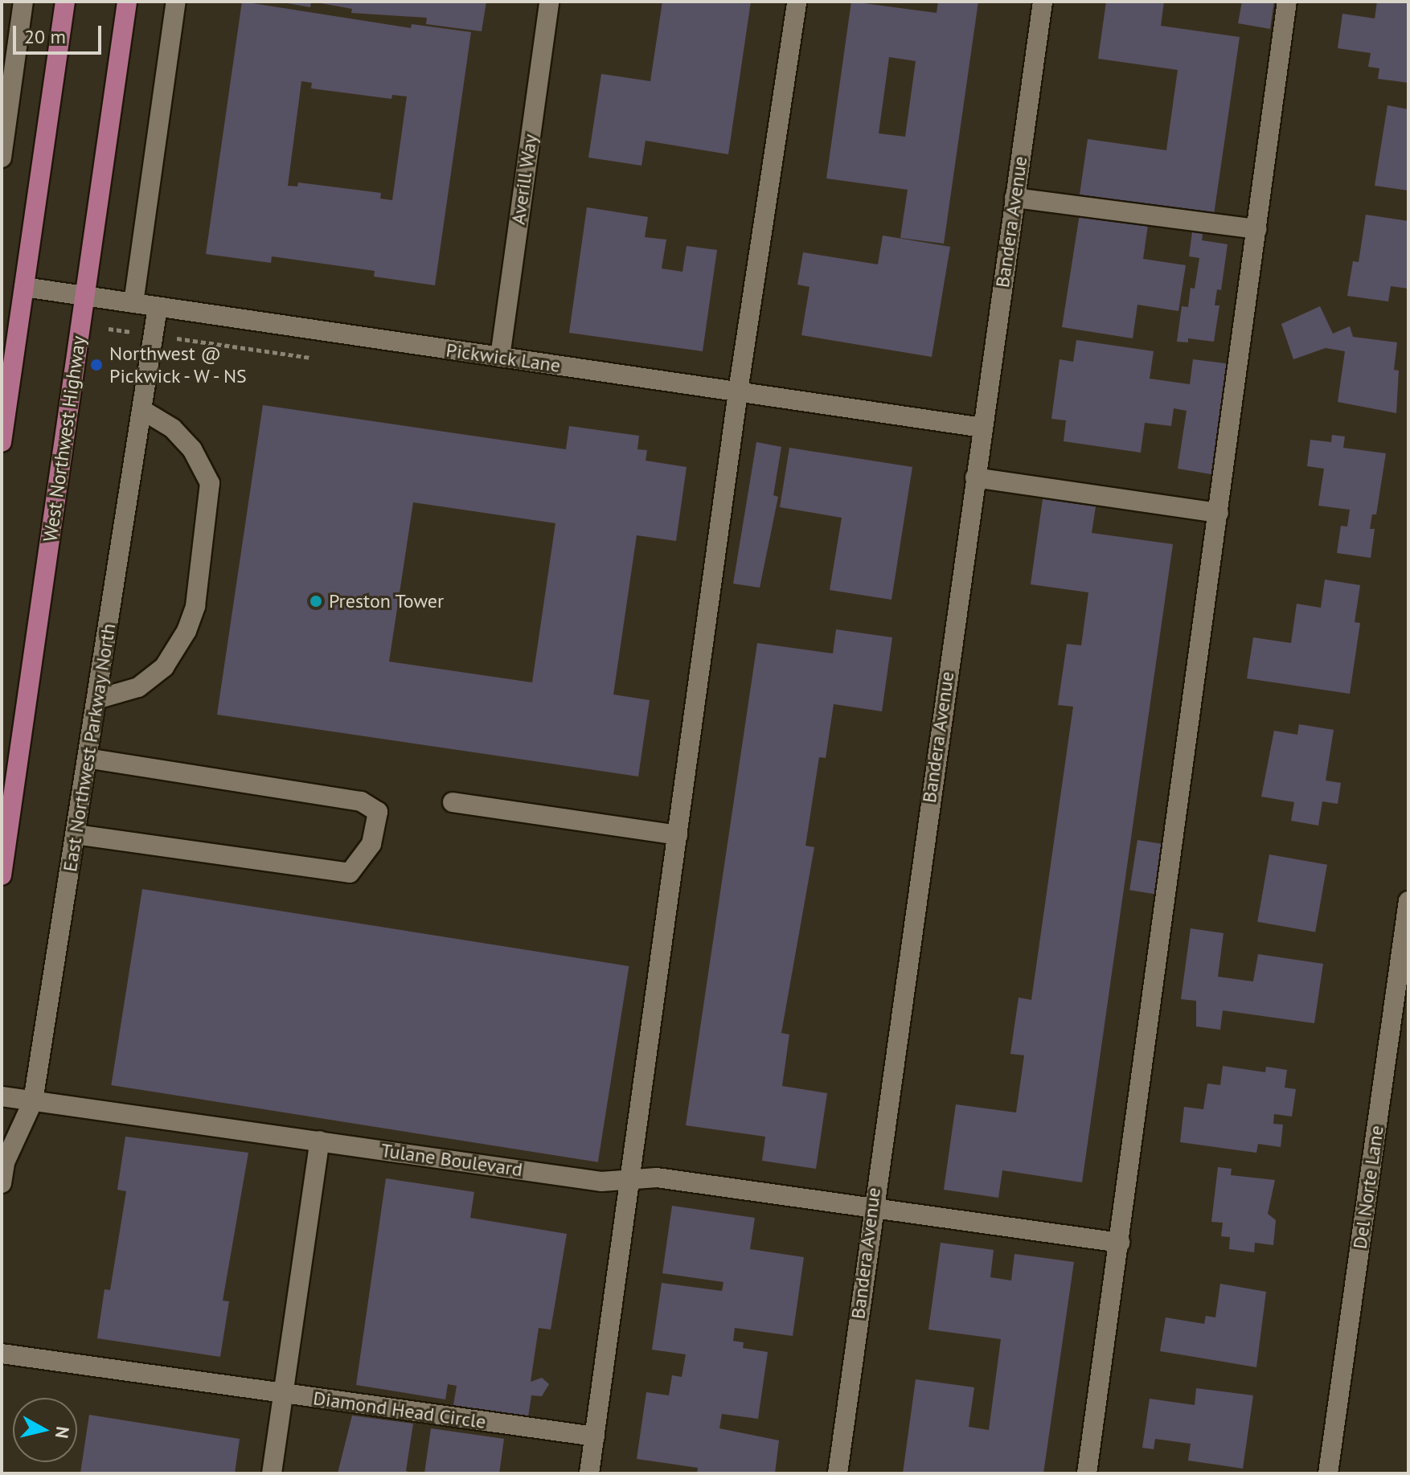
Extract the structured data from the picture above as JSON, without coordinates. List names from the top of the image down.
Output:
{
  "streets": {
    "main road": ["West Northwest Highway"],
    "street": [
      "Averill Way",
      "Bandera Avenue",
      "Pickwick Lane",
      "East Northwest Parkway North",
      "Tulane Boulevard",
      "Del Norte Lane",
      "Diamond Head Circle"
    ]
  },
  "crossings": [
    ["Averill Way", "Pickwick Lane"],
    ["Bandera Avenue", "Pickwick Lane"],
    ["Bandera Avenue", "Tulane Boulevard"],
    ["Pickwick Lane", "West Northwest Highway"],
    ["Pickwick Lane", "East Northwest Parkway North"],
    ["East Northwest Parkway North", "Tulane Boulevard"]
  ],
  "places": ["Northwest @ Pickwick - W - NS", "Preston Tower"],
  "scale_bar": "20 m",
  "north": "right"
}
